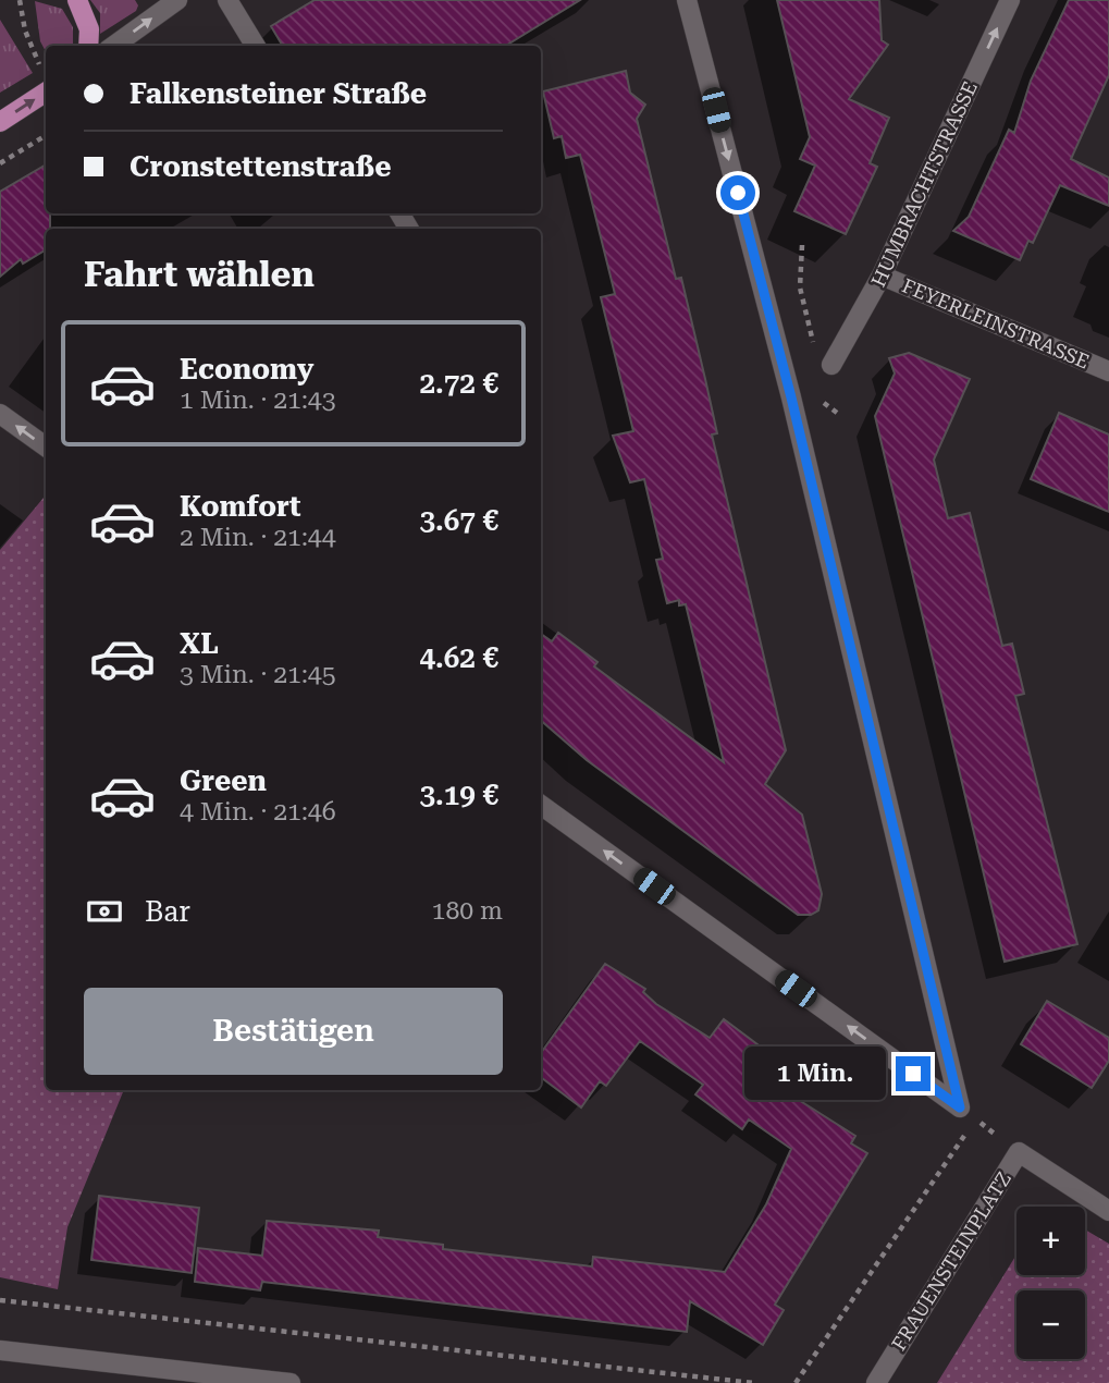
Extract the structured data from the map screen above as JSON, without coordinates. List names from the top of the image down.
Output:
{
  "streets": {
    "street": ["HUMBRACHTSTRASSE", "FEYERLEINSTRASSE", "FRAUENSTEINPLATZ"]
  },
  "crossings": [
    ["HUMBRACHTSTRASSE", "FEYERLEINSTRASSE"]
  ],
  "one_way": ["HUMBRACHTSTRASSE"],
  "page": {
    "banner": ["Falkensteiner Straße", "Cronstettenstraße"],
    "heading": "Fahrt wählen",
    "list": [
      {
        "name": "Economy",
        "note": "1 Min. · 21:43",
        "value": "2.72 €"
      },
      {
        "name": "Komfort",
        "note": "2 Min. · 21:44",
        "value": "3.67 €"
      },
      {
        "name": "XL",
        "note": "3 Min. · 21:45",
        "value": "4.62 €"
      },
      {
        "name": "Green",
        "note": "4 Min. · 21:46",
        "value": "3.19 €"
      }
    ],
    "pay": ["Bar", "180 m"],
    "buttons": "Bestätigen",
    "bubble": "1 Min.",
    "map_buttons": ["+", "−"]
  }
}
